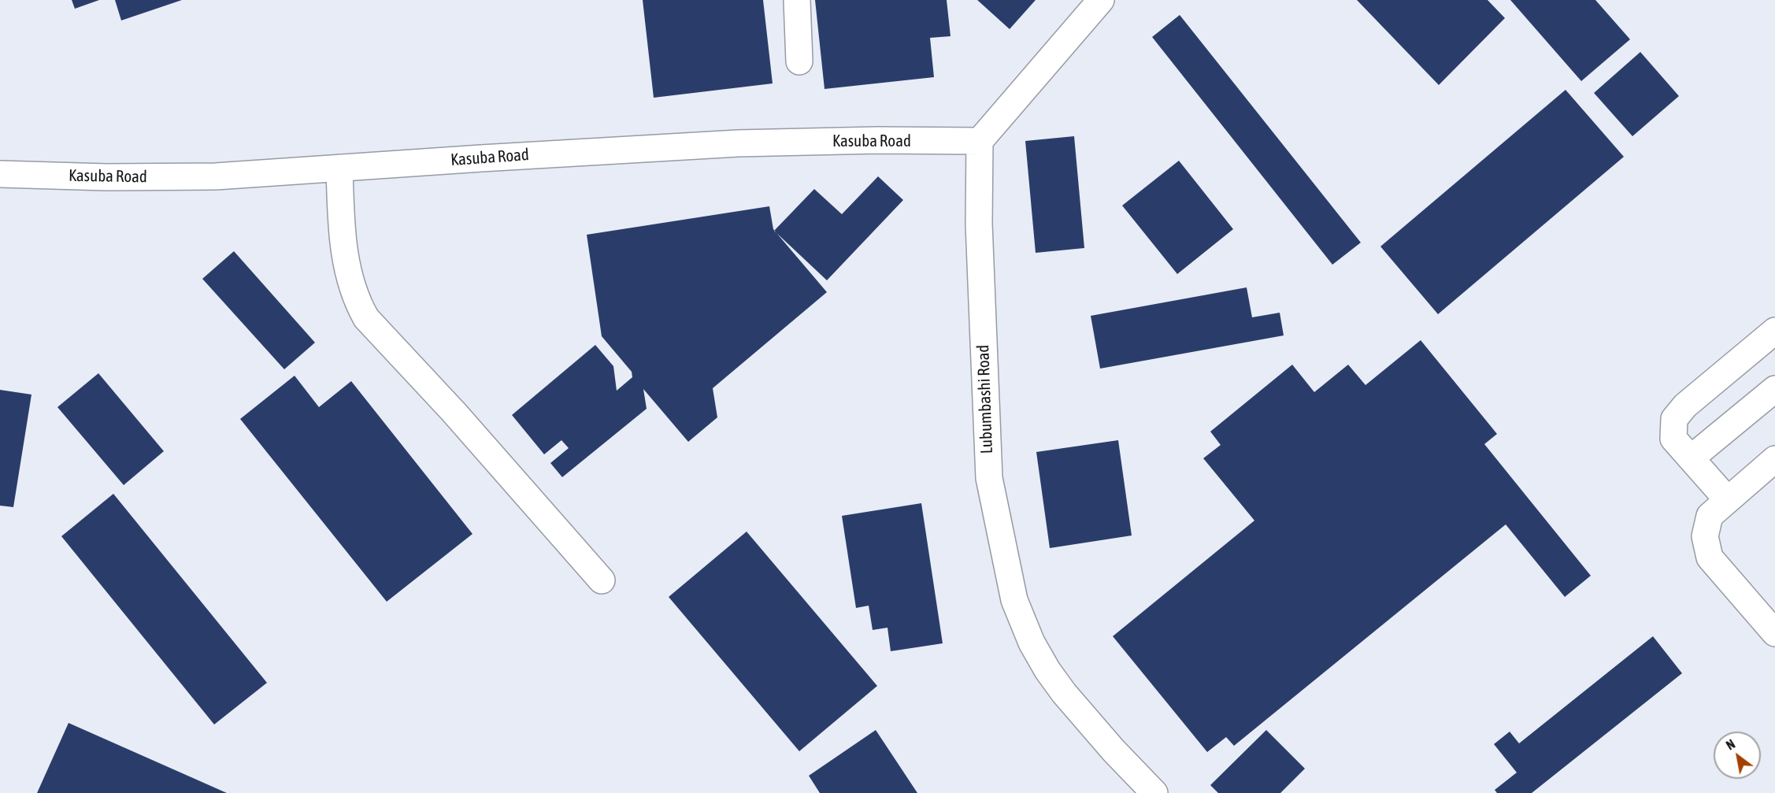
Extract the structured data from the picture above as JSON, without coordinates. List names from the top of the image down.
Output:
{
  "streets": {
    "street": ["Kasuba Road", "Lubumbashi Road"]
  },
  "crossings": [
    ["Kasuba Road", "Lubumbashi Road"]
  ],
  "north": "top left"
}
